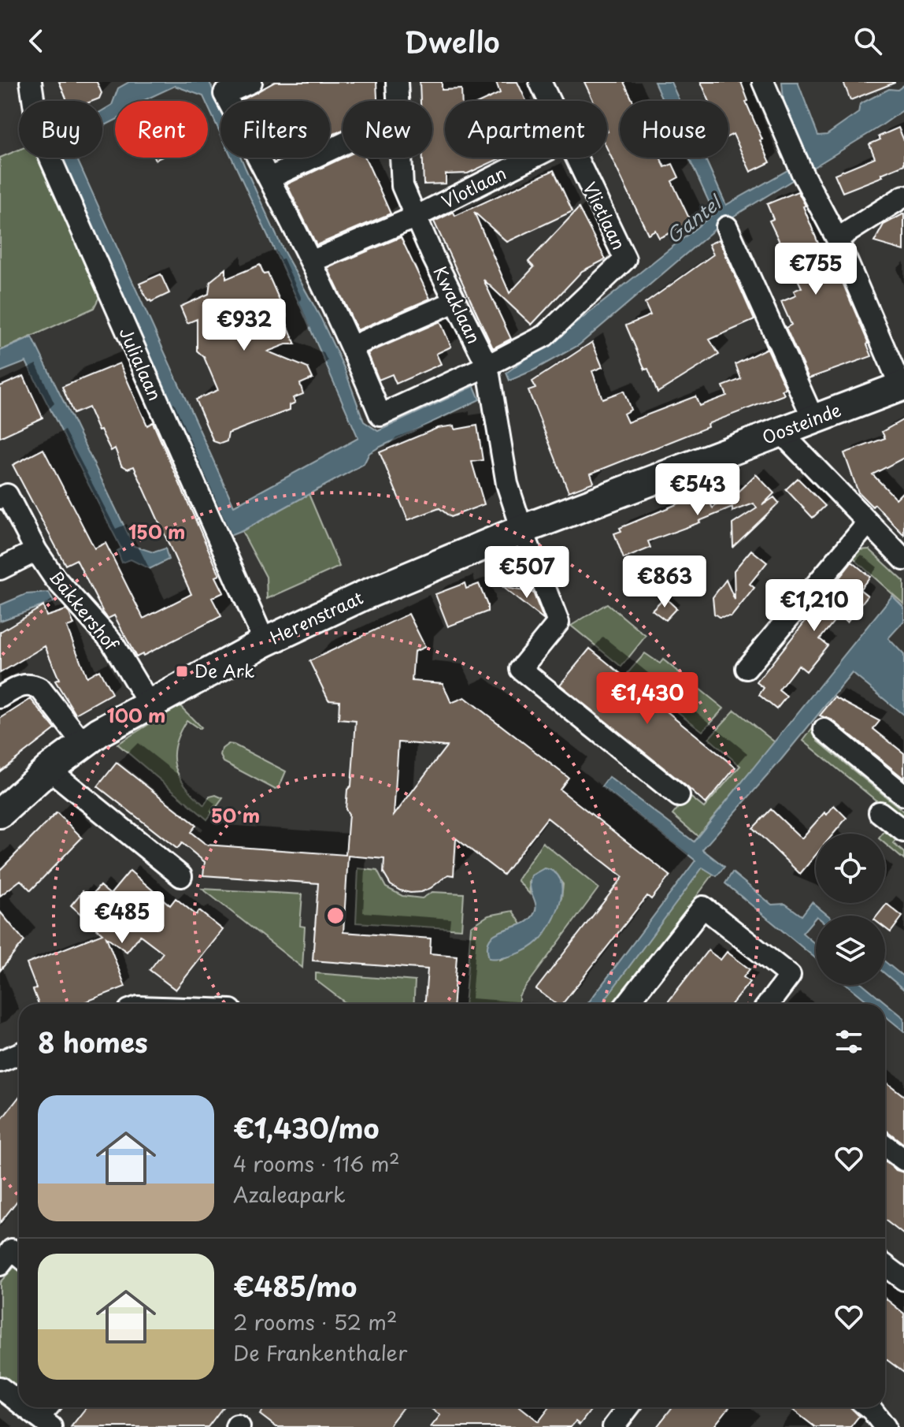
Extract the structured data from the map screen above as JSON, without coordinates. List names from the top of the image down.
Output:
{
  "streets": {
    "street": [
      "Vlotlaan",
      "Vlietlaan",
      "Kwaklaan",
      "Julialaan",
      "Oosteinde",
      "Bakkershof",
      "Herenstraat"
    ]
  },
  "crossings": [
    ["Vlotlaan", "Kwaklaan"],
    ["Vlietlaan", "Kwaklaan"],
    ["Kwaklaan", "Oosteinde"],
    ["Kwaklaan", "Herenstraat"],
    ["Julialaan", "Herenstraat"],
    ["Oosteinde", "Herenstraat"],
    ["Bakkershof", "Herenstraat"]
  ],
  "water": ["Gantel"],
  "places": {
    "transit": ["De Ark"]
  },
  "page": {
    "header": "Dwello",
    "chip": [
      "Buy",
      "Rent",
      "Filters",
      "New",
      "Apartment",
      "House"
    ],
    "price": [
      "€755",
      "€932",
      "€543",
      "€507",
      "€863",
      "€1,210",
      "€1,430",
      "€485"
    ],
    "heading": "8 homes",
    "list": [
      {
        "name": "€1,430/mo",
        "note": "4 rooms · 116 m² · Azaleapark"
      },
      {
        "name": "€485/mo",
        "note": "2 rooms · 52 m² · De Frankenthaler"
      }
    ]
  },
  "rings": ["150 m", "100 m", "50 m"]
}
